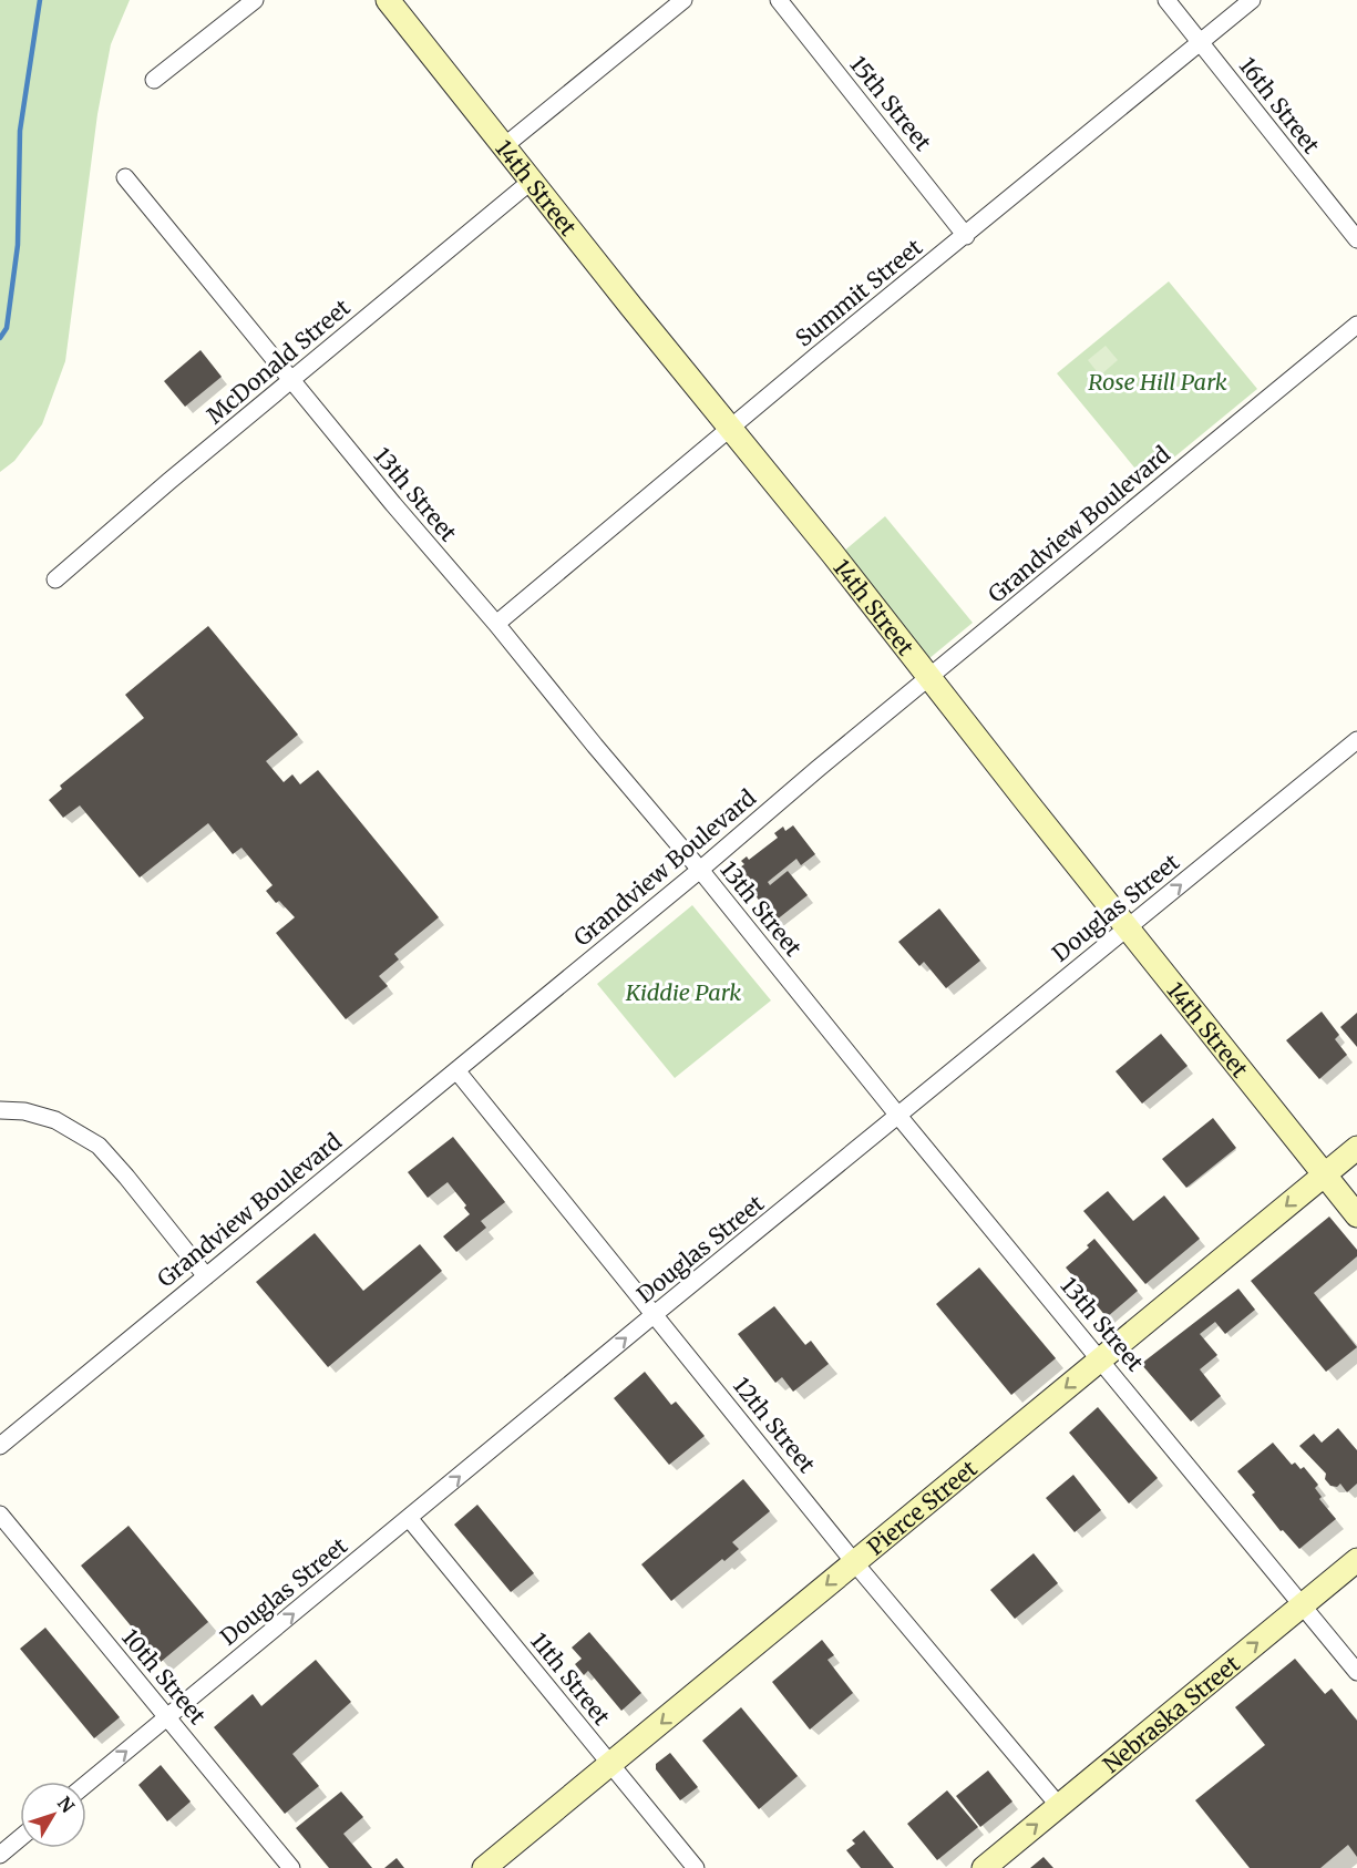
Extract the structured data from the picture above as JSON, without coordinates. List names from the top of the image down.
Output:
{
  "streets": {
    "main road": ["14th Street", "Pierce Street", "Nebraska Street"],
    "street": [
      "15th Street",
      "16th Street",
      "Summit Street",
      "McDonald Street",
      "13th Street",
      "Grandview Boulevard",
      "Douglas Street",
      "12th Street",
      "10th Street",
      "11th Street"
    ]
  },
  "crossings": [
    ["15th Street", "Summit Street"],
    ["16th Street", "Summit Street"],
    ["14th Street", "Summit Street"],
    ["14th Street", "McDonald Street"],
    ["14th Street", "Grandview Boulevard"],
    ["14th Street", "Douglas Street"],
    ["14th Street", "Pierce Street"],
    ["Summit Street", "13th Street"],
    ["McDonald Street", "13th Street"],
    ["13th Street", "Grandview Boulevard"],
    ["13th Street", "Douglas Street"],
    ["13th Street", "Pierce Street"],
    ["13th Street", "Nebraska Street"],
    ["Grandview Boulevard", "12th Street"],
    ["Douglas Street", "12th Street"],
    ["Douglas Street", "10th Street"],
    ["Douglas Street", "11th Street"],
    ["12th Street", "Pierce Street"],
    ["12th Street", "Nebraska Street"],
    ["Pierce Street", "11th Street"]
  ],
  "one_way": ["Douglas Street", "Pierce Street", "Nebraska Street"],
  "parks": ["Rose Hill Park", "Kiddie Park"],
  "north": "top right"
}
